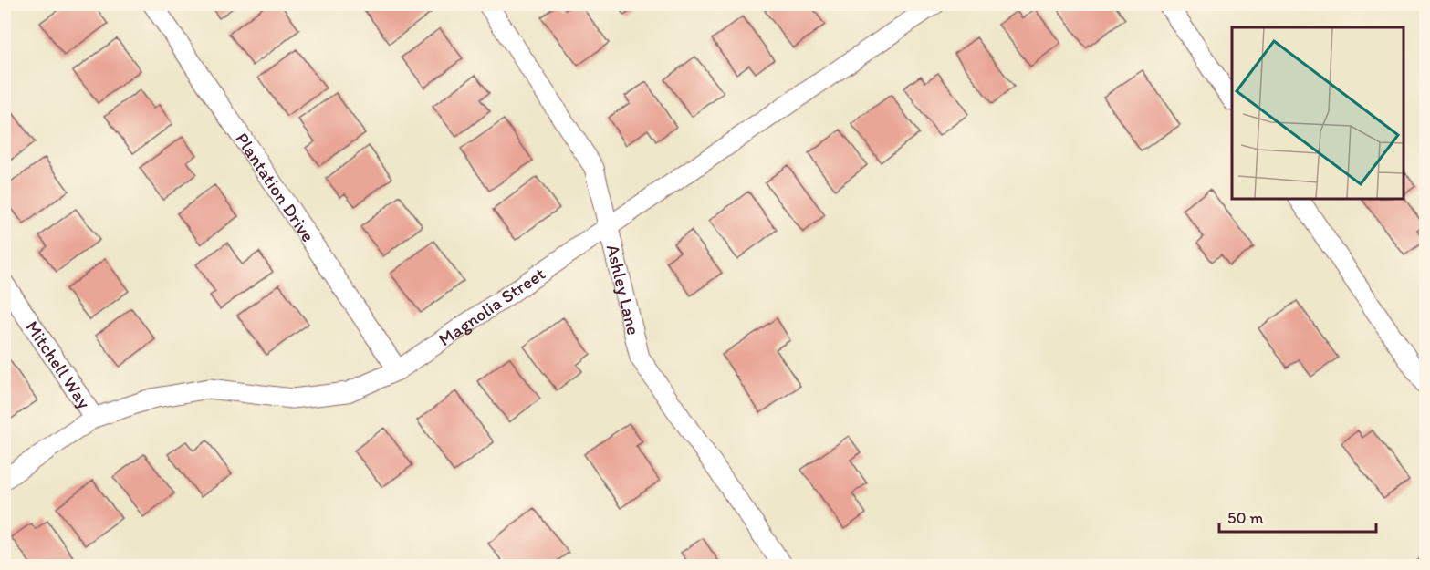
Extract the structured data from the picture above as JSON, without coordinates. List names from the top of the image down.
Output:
{
  "streets": {
    "street": [
      "Plantation Drive",
      "Ashley Lane",
      "Magnolia Street",
      "Mitchell Way"
    ]
  },
  "crossings": [
    ["Plantation Drive", "Magnolia Street"],
    ["Ashley Lane", "Magnolia Street"],
    ["Magnolia Street", "Mitchell Way"]
  ],
  "scale_bar": "50 m"
}
